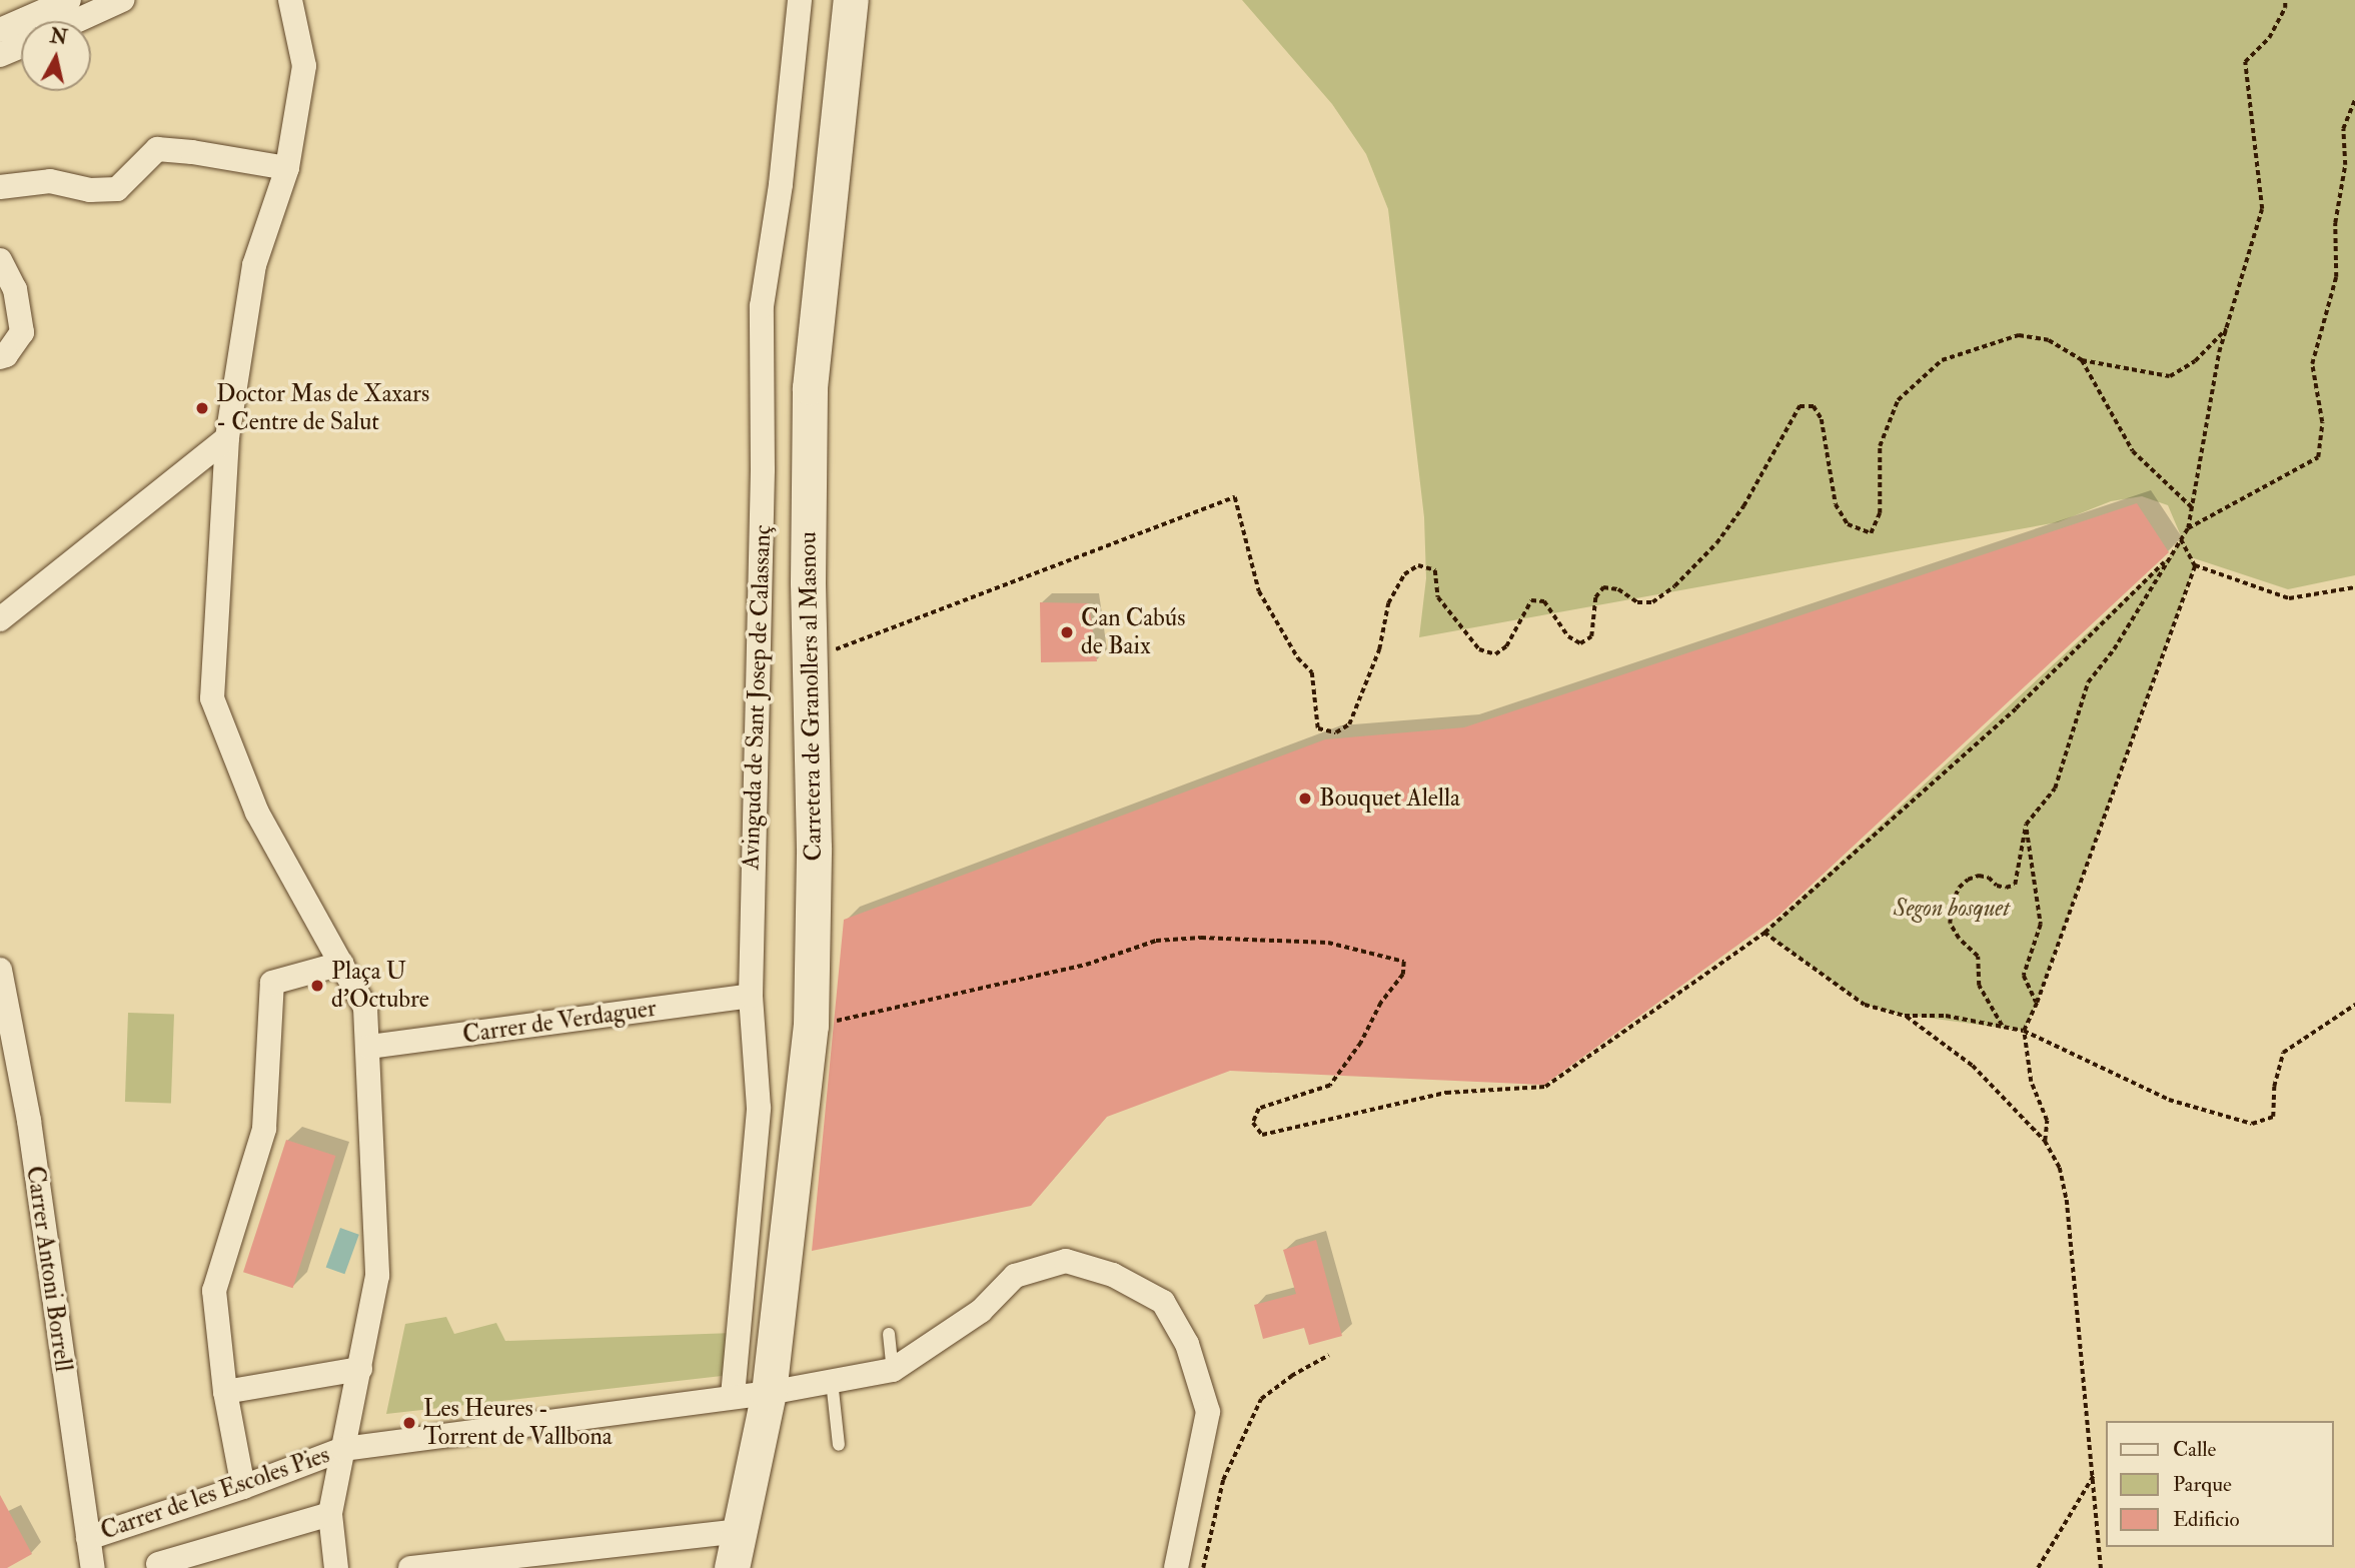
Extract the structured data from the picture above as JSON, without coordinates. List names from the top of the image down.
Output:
{
  "streets": {
    "main road": ["Carretera de Granollers al Masnou"],
    "street": [
      "Avinguda de Sant Josep de Calassanç",
      "Carrer de Verdaguer",
      "Carrer Antoni Borrell",
      "Carrer de les Escoles Pies"
    ]
  },
  "crossings": [
    ["Carretera de Granollers al Masnou", "Carrer de les Escoles Pies"],
    ["Avinguda de Sant Josep de Calassanç", "Carrer de Verdaguer"],
    ["Avinguda de Sant Josep de Calassanç", "Carrer de les Escoles Pies"],
    ["Carrer Antoni Borrell", "Carrer de les Escoles Pies"]
  ],
  "parks": ["Segon bosquet"],
  "places": [
    "Doctor Mas de Xaxars - Centre de Salut",
    "Can Cabús de Baix",
    "Bouquet Alella",
    "Plaça U d'Octubre",
    "Les Heures - Torrent de Vallbona"
  ],
  "legend": ["Calle", "Parque", "Edificio"],
  "north": "top"
}
